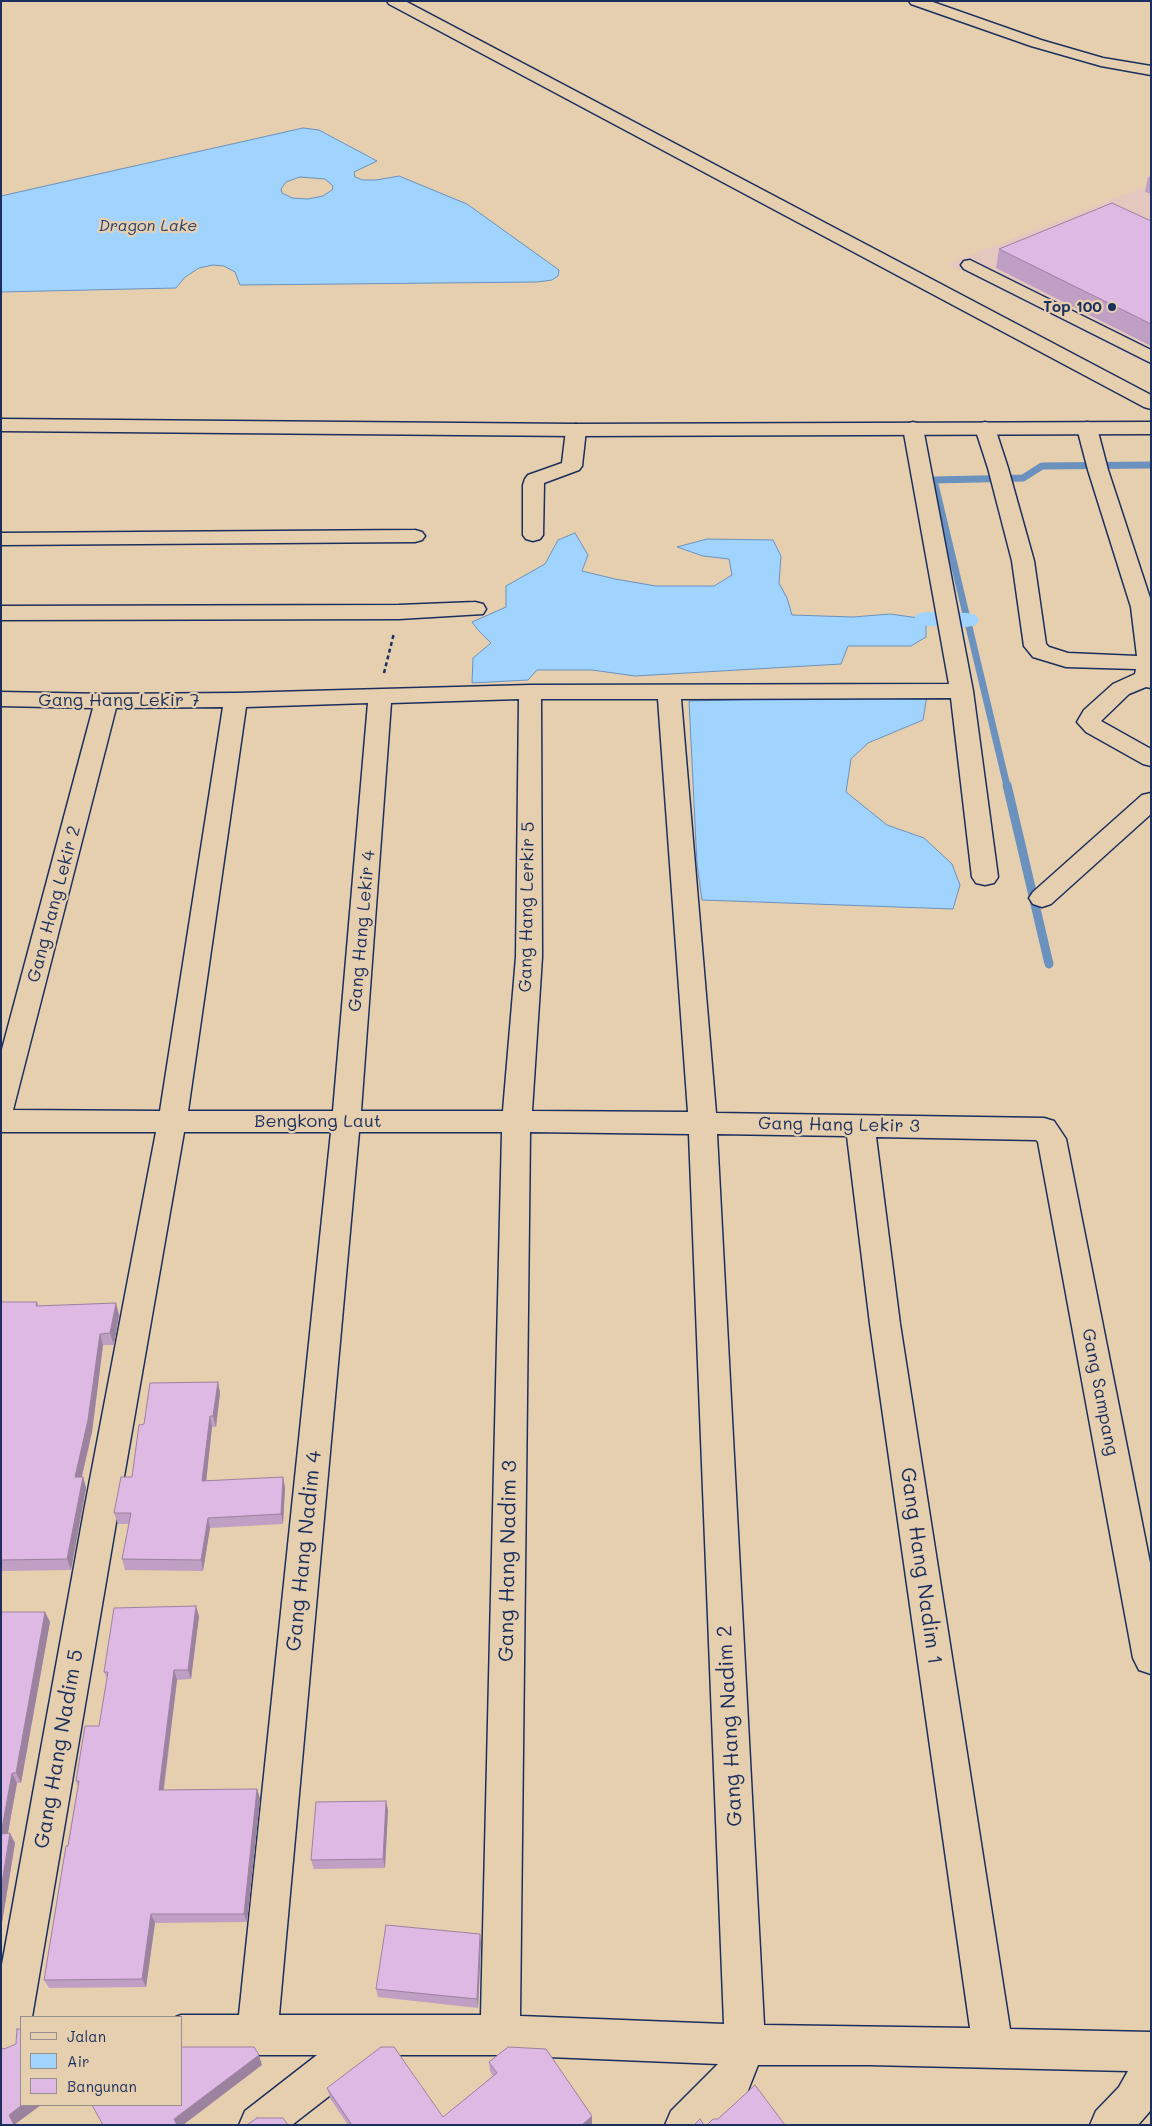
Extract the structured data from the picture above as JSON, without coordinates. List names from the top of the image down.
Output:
{
  "streets": {
    "street": [
      "Gang Hang Lekir 7",
      "Gang Hang Lekir 2",
      "Gang Hang Lerkir 5",
      "Gang Hang Lekir 4",
      "Bengkong Laut",
      "Gang Hang Lekir 3",
      "Gang Sampang",
      "Gang Hang Nadim 4",
      "Gang Hang Nadim 3",
      "Gang Hang Nadim 1",
      "Gang Hang Nadim 2",
      "Gang Hang Nadim 5"
    ]
  },
  "crossings": [
    ["Gang Hang Lekir 7", "Gang Hang Lekir 2"],
    ["Gang Hang Lekir 7", "Gang Hang Lerkir 5"],
    ["Gang Hang Lekir 7", "Gang Hang Lekir 4"],
    ["Gang Hang Lekir 7", "Gang Hang Nadim 2"],
    ["Gang Hang Lekir 7", "Gang Hang Nadim 5"],
    ["Gang Hang Lerkir 5", "Bengkong Laut"],
    ["Gang Hang Lerkir 5", "Gang Hang Nadim 3"],
    ["Gang Hang Lekir 4", "Bengkong Laut"],
    ["Gang Hang Lekir 4", "Gang Hang Nadim 4"],
    ["Bengkong Laut", "Gang Hang Lekir 3"],
    ["Bengkong Laut", "Gang Hang Nadim 4"],
    ["Bengkong Laut", "Gang Hang Nadim 3"],
    ["Bengkong Laut", "Gang Hang Nadim 5"],
    ["Gang Hang Lekir 3", "Gang Sampang"],
    ["Gang Hang Lekir 3", "Gang Hang Nadim 1"],
    ["Gang Hang Lekir 3", "Gang Hang Nadim 2"]
  ],
  "water": ["Dragon Lake"],
  "places": ["Top 100"],
  "legend": ["Jalan", "Air", "Bangunan"]
}
